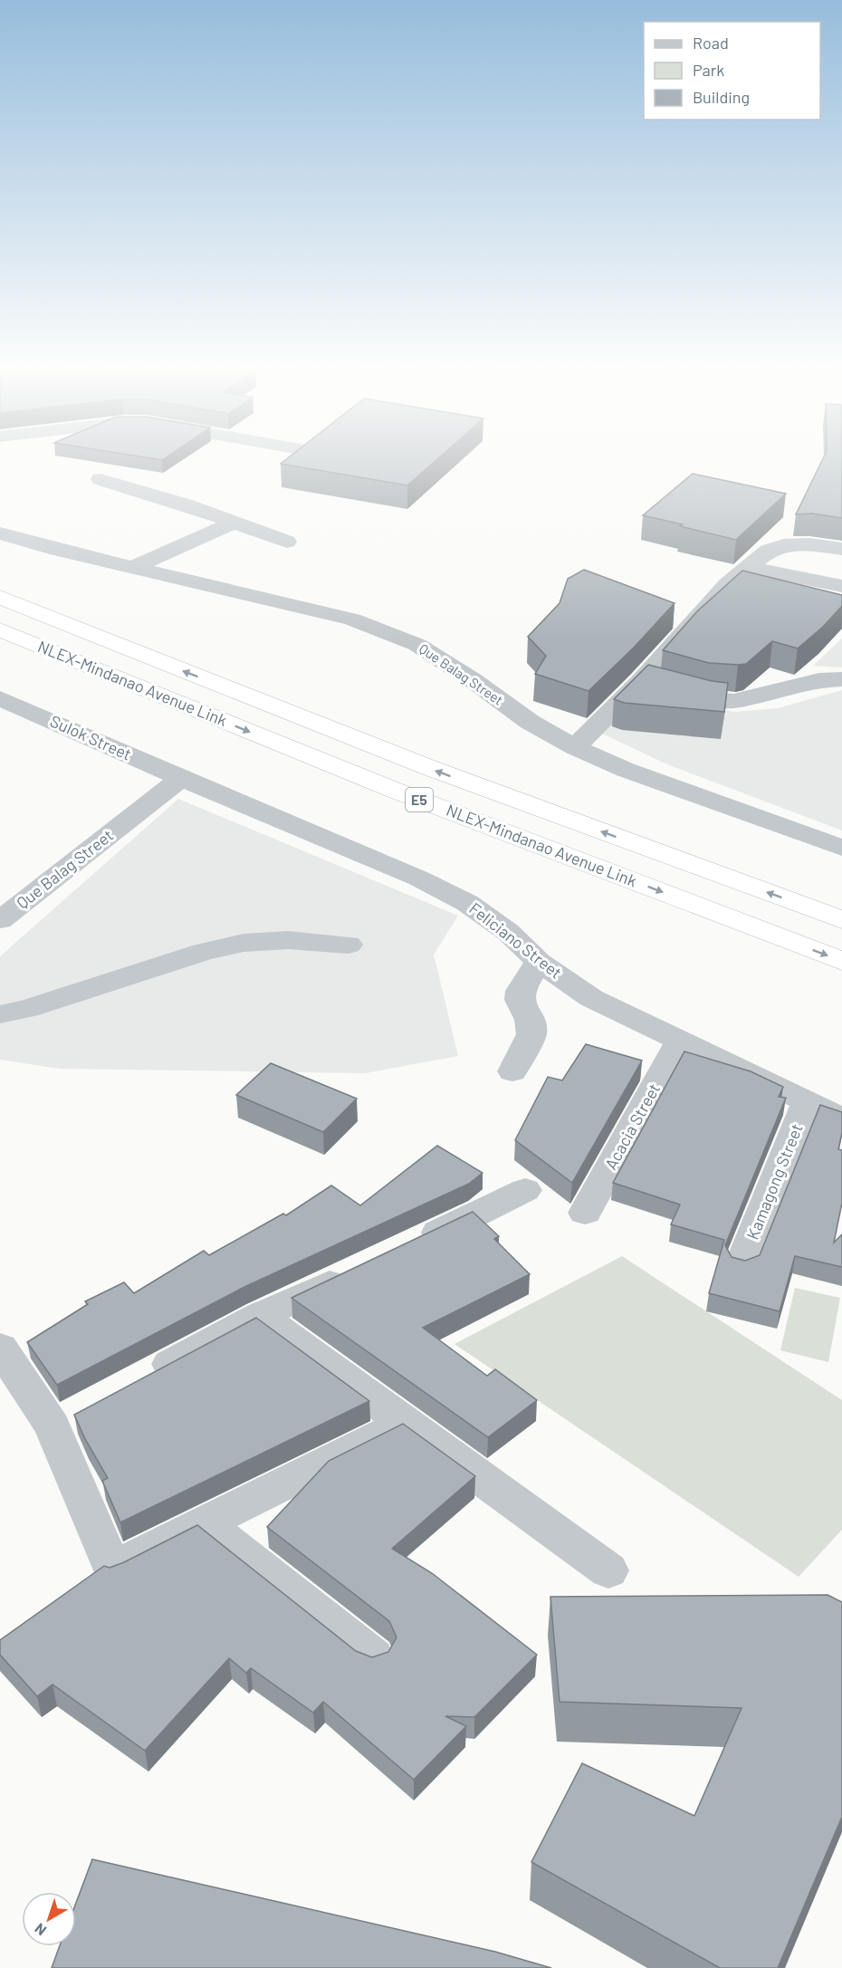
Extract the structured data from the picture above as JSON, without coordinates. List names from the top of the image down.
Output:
{
  "streets": {
    "highway": ["NLEX-Mindanao Avenue Link", "E5"],
    "street": [
      "Que Balag Street",
      "Sulok Street",
      "Feliciano Street",
      "Acacia Street",
      "Kamagong Street"
    ]
  },
  "crossings": [
    ["Que Balag Street", "Sulok Street"],
    ["Que Balag Street", "Feliciano Street"],
    ["Sulok Street", "Feliciano Street"],
    ["Feliciano Street", "Acacia Street"],
    ["Feliciano Street", "Kamagong Street"]
  ],
  "legend": ["Road", "Park", "Building"],
  "north": "bottom left"
}
